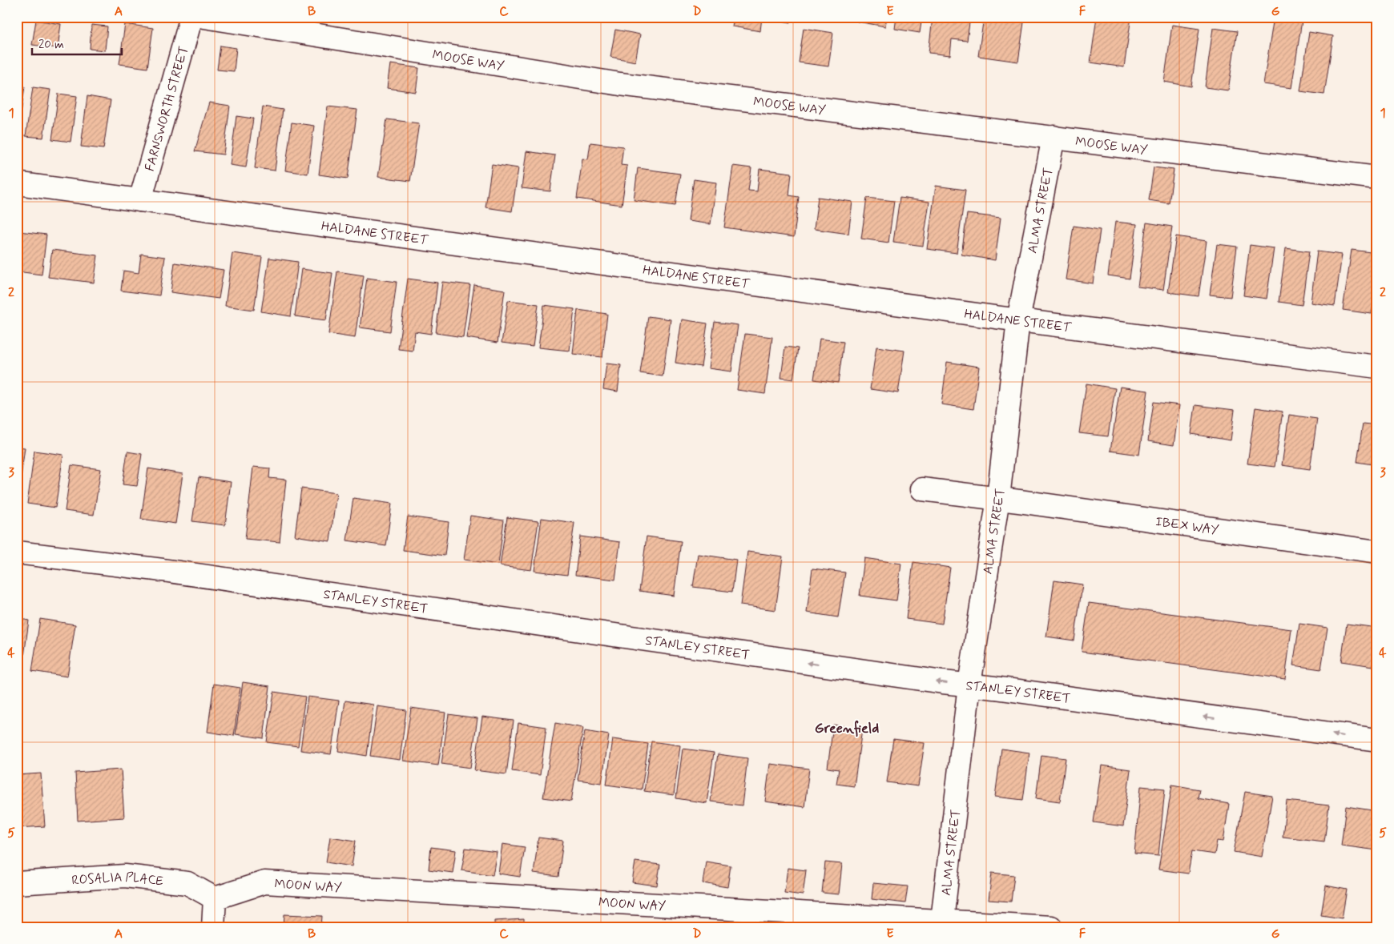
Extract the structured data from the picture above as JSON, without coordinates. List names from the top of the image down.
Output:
{
  "streets": {
    "street": [
      "MOOSE WAY",
      "FARNSWORTH STREET",
      "ALMA STREET",
      "HALDANE STREET",
      "IBEX WAY",
      "STANLEY STREET",
      "ROSALIA PLACE",
      "MOON WAY"
    ]
  },
  "crossings": [
    ["MOOSE WAY", "ALMA STREET"],
    ["FARNSWORTH STREET", "HALDANE STREET"],
    ["ALMA STREET", "HALDANE STREET"],
    ["ALMA STREET", "IBEX WAY"],
    ["ALMA STREET", "STANLEY STREET"],
    ["ALMA STREET", "MOON WAY"],
    ["ROSALIA PLACE", "MOON WAY"]
  ],
  "one_way": ["STANLEY STREET"],
  "districts": ["Greenfield"],
  "scale_bar": "20 m",
  "grid": {
    "columns": [
      "A",
      "B",
      "C",
      "D",
      "E",
      "F",
      "G"
    ],
    "rows": [
      "1",
      "2",
      "3",
      "4",
      "5"
    ]
  }
}
